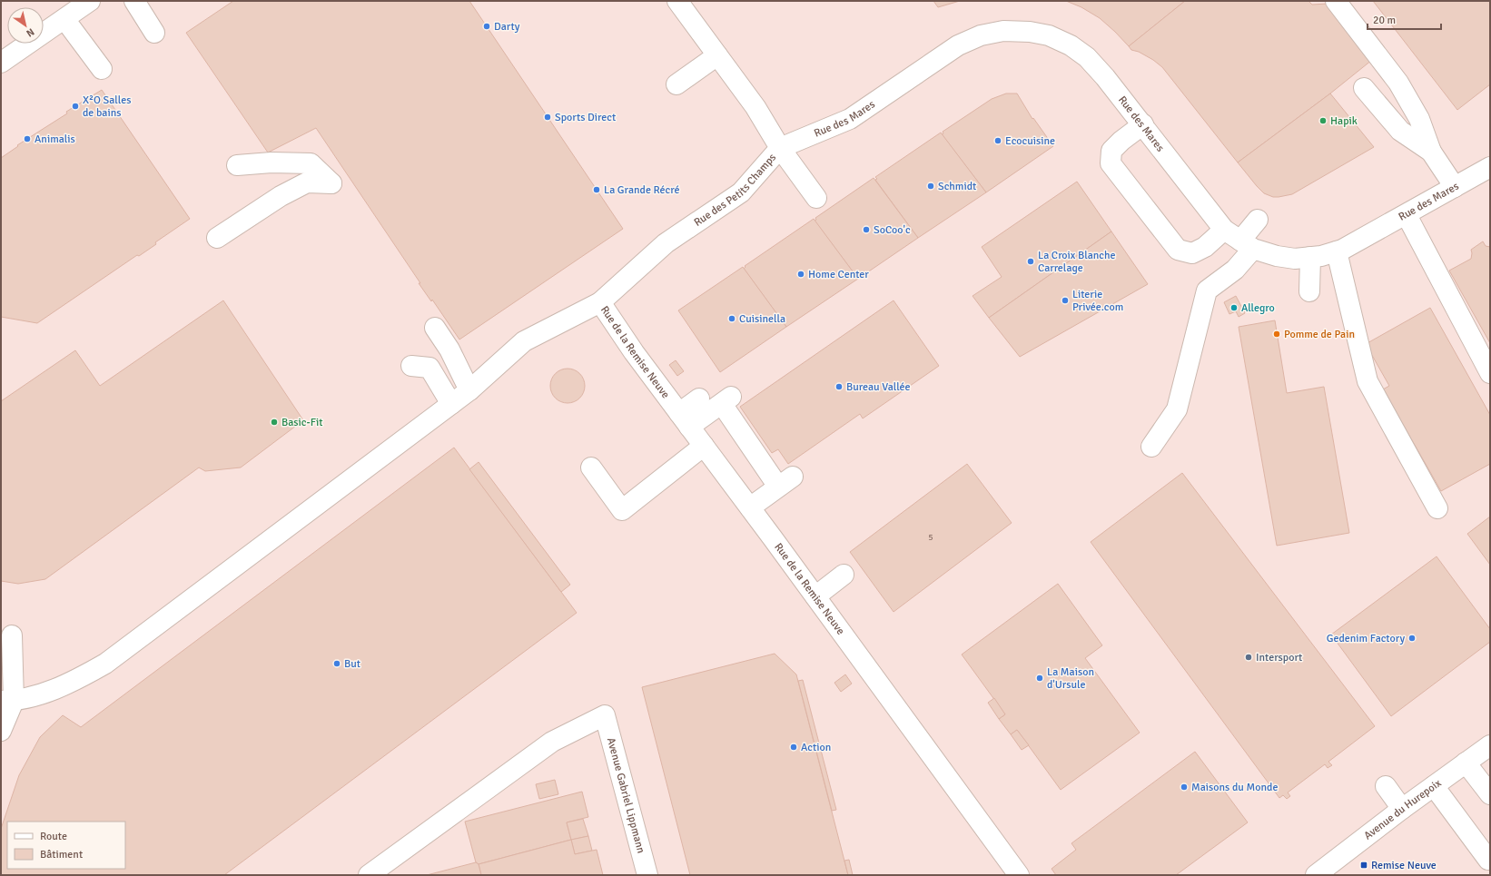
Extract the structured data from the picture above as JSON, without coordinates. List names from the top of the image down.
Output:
{
  "streets": {
    "street": [
      "Rue des Mares",
      "Rue des Petits Champs",
      "Rue de la Remise Neuve",
      "Avenue Gabriel Lippmann",
      "Avenue du Hurepoix"
    ]
  },
  "crossings": [
    ["Rue des Mares", "Rue des Petits Champs"],
    ["Rue des Petits Champs", "Rue de la Remise Neuve"]
  ],
  "places": {
    "other": [
      "Darty",
      "X²O Salles de bains",
      "Sports Direct",
      "Hapik",
      "Animalis",
      "Ecocuisine",
      "Schmidt",
      "La Grande Récré",
      "SoCoo'c",
      "La Croix Blanche Carrelage",
      "Home Center",
      "Literie Privée.com",
      "Allegro",
      "Cuisinella",
      "Pomme de Pain",
      "Bureau Vallée",
      "Basic-Fit",
      "Gedenim Factory",
      "Intersport",
      "But",
      "La Maison d'Ursule",
      "Action",
      "Maisons du Monde"
    ],
    "transit": ["Remise Neuve"]
  },
  "house_numbers": ["5"],
  "legend": ["Route", "Bâtiment"],
  "scale_bar": "20 m",
  "north": "bottom right"
}
